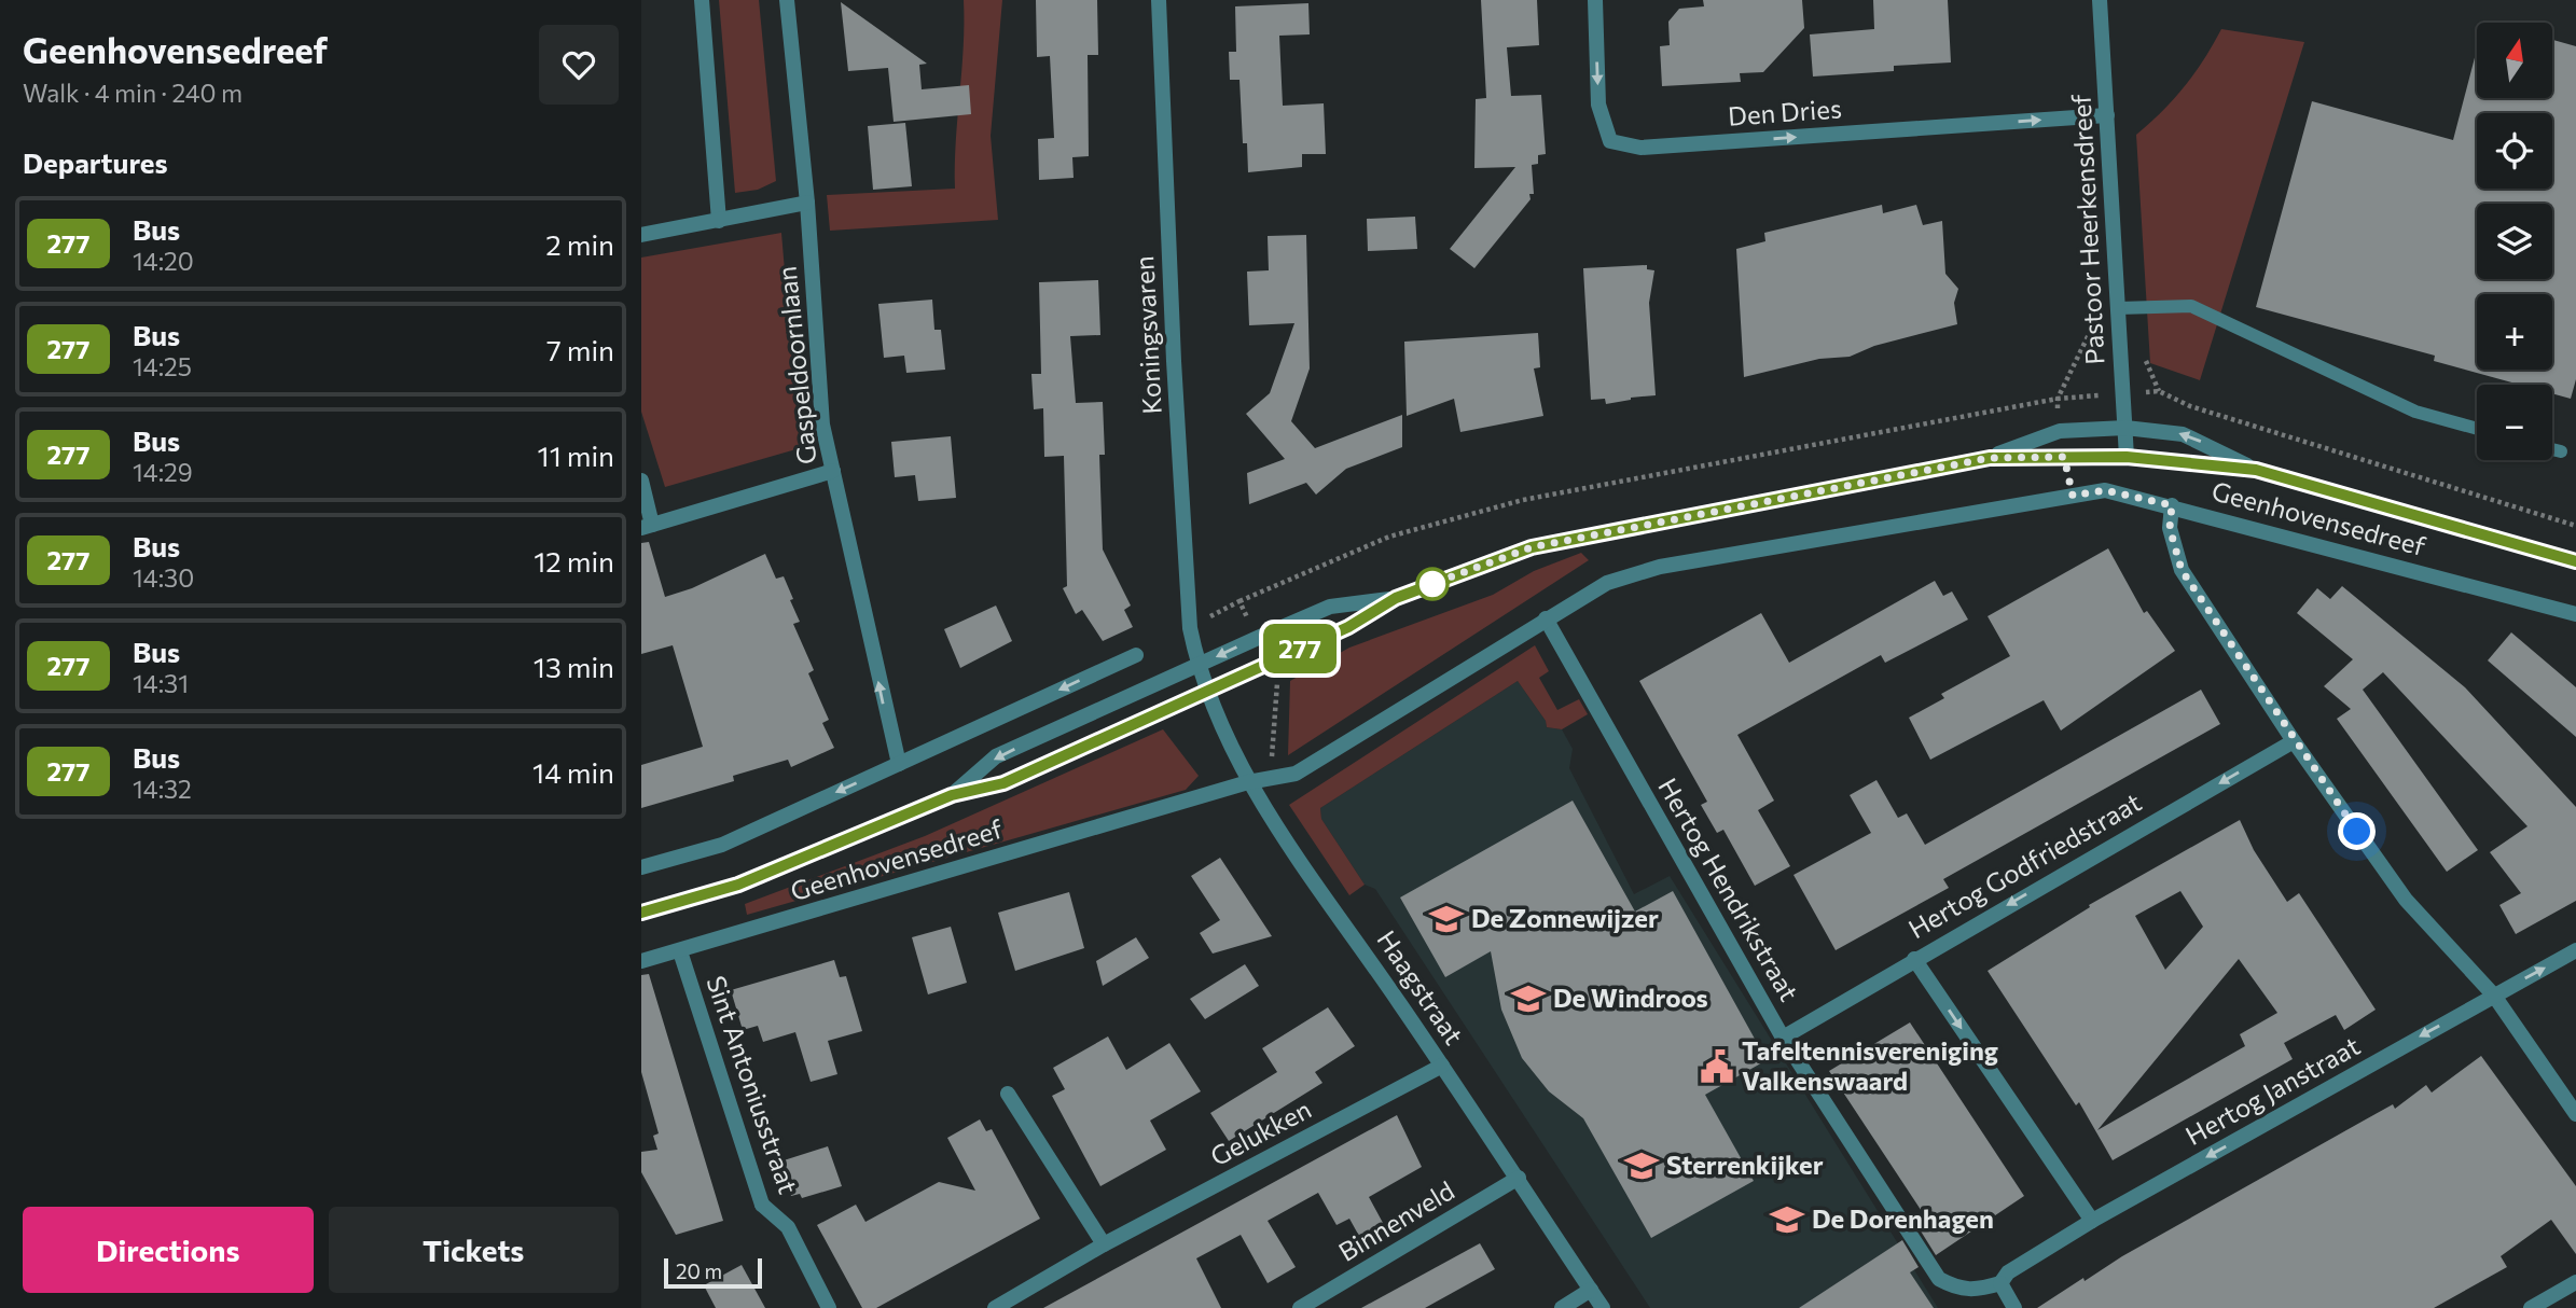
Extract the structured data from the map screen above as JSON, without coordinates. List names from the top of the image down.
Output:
{
  "streets": {
    "street": [
      "Den Dries",
      "Pastoor Heerkensdreef",
      "Koningsvaren",
      "Gaspeldoornlaan",
      "Geenhovensedreef",
      "Hertog Godfriedstraat",
      "Hertog Hendrikstraat",
      "Haagstraat",
      "Sint Antoniusstraat",
      "Hertog Janstraat",
      "Gelukken",
      "Binnenveld"
    ]
  },
  "crossings": [
    ["Den Dries", "Pastoor Heerkensdreef"],
    ["Pastoor Heerkensdreef", "Geenhovensedreef"],
    ["Koningsvaren", "Geenhovensedreef"],
    ["Koningsvaren", "Haagstraat"],
    ["Geenhovensedreef", "Hertog Hendrikstraat"],
    ["Geenhovensedreef", "Haagstraat"],
    ["Geenhovensedreef", "Sint Antoniusstraat"],
    ["Hertog Godfriedstraat", "Hertog Hendrikstraat"],
    ["Hertog Hendrikstraat", "Hertog Janstraat"],
    ["Haagstraat", "Gelukken"],
    ["Haagstraat", "Binnenveld"]
  ],
  "one_way": ["Den Dries", "Gaspeldoornlaan", "Hertog Godfriedstraat"],
  "places": {
    "school or university": [
      "De Zonnewijzer",
      "De Windroos",
      "Sterrenkijker",
      "De Dorenhagen"
    ],
    "public building": ["Tafeltennisvereniging Valkenswaard"]
  },
  "lines": ["bus line 277"],
  "scale_bar": "20 m",
  "north": "top",
  "page": {
    "heading": [
      ["Geenhovensedreef", "Walk · 4 min · 240 m"],
      "Departures"
    ],
    "on_map": "277",
    "map_buttons": ["+", "−"],
    "list": [
      {
        "mark": "277",
        "name": "Bus",
        "note": "14:20",
        "value": "2 min"
      },
      {
        "mark": "277",
        "name": "Bus",
        "note": "14:25",
        "value": "7 min"
      },
      {
        "mark": "277",
        "name": "Bus",
        "note": "14:29",
        "value": "11 min"
      },
      {
        "mark": "277",
        "name": "Bus",
        "note": "14:30",
        "value": "12 min"
      },
      {
        "mark": "277",
        "name": "Bus",
        "note": "14:31",
        "value": "13 min"
      },
      {
        "mark": "277",
        "name": "Bus",
        "note": "14:32",
        "value": "14 min"
      }
    ],
    "buttons": ["Directions", "Tickets"],
    "scale": "20 m"
  }
}
